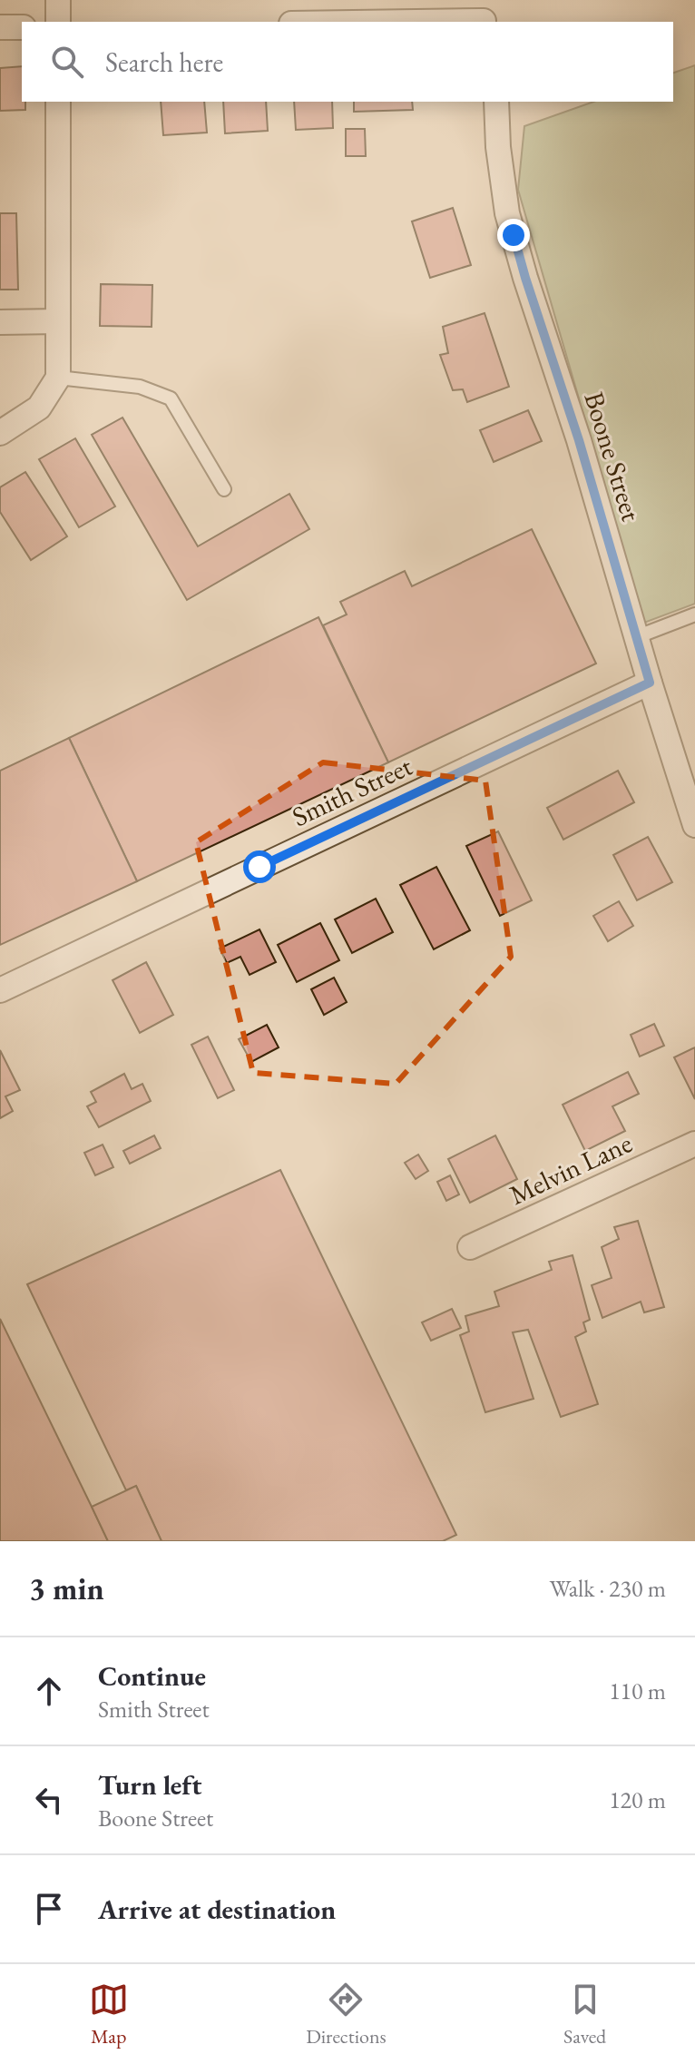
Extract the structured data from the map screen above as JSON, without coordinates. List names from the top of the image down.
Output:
{
  "streets": {
    "street": ["Boone Street", "Smith Street", "Melvin Lane"]
  },
  "crossings": [
    ["Boone Street", "Smith Street"]
  ],
  "page": {
    "search": "Search here",
    "heading": ["3 min", "Walk · 230 m"],
    "list": [
      ["Continue", "Smith Street", "110 m"],
      ["Turn left", "Boone Street", "120 m"],
      "Arrive at destination"
    ],
    "nav": ["Map", "Directions", "Saved"]
  }
}
